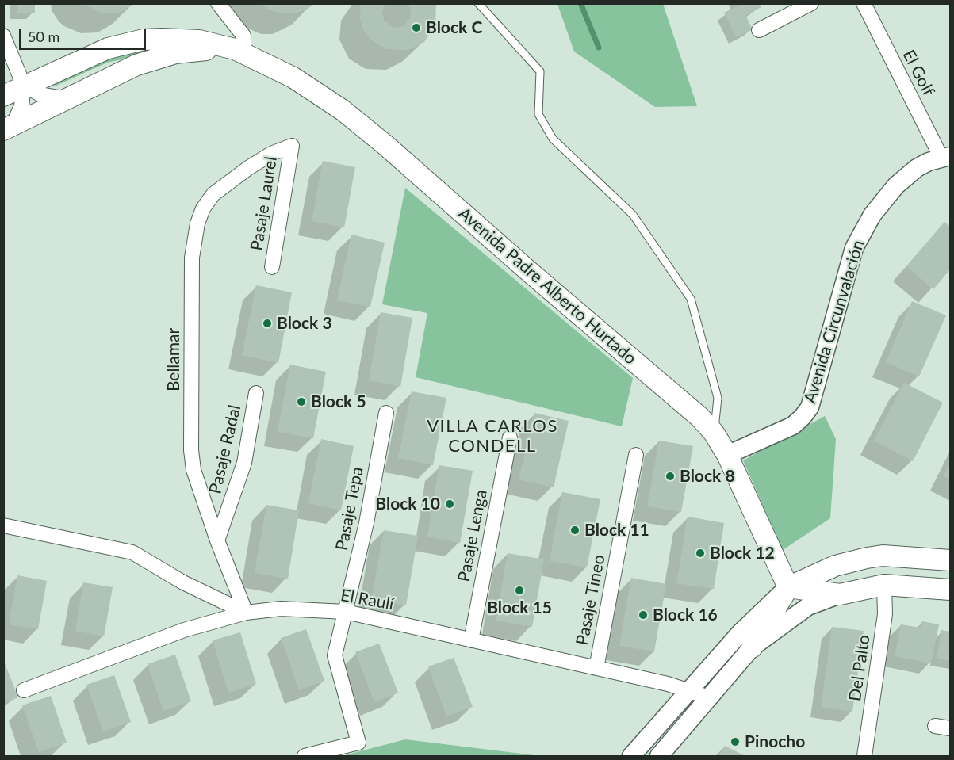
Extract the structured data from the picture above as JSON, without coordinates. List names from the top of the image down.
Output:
{
  "streets": {
    "main road": ["Avenida Padre Alberto Hurtado"],
    "street": [
      "El Golf",
      "Pasaje Laurel",
      "Avenida Circunvalación",
      "Bellamar",
      "Pasaje Radal",
      "Pasaje Tepa",
      "Pasaje Lenga",
      "El Raulí",
      "Pasaje Tineo",
      "Del Palto"
    ]
  },
  "crossings": [
    ["El Golf", "Avenida Circunvalación"],
    ["Pasaje Laurel", "Bellamar"],
    ["Avenida Padre Alberto Hurtado", "Avenida Circunvalación"],
    ["Bellamar", "Pasaje Radal"],
    ["Bellamar", "El Raulí"],
    ["Pasaje Tepa", "El Raulí"],
    ["Pasaje Lenga", "El Raulí"],
    ["El Raulí", "Pasaje Tineo"]
  ],
  "districts": ["VILLA CARLOS CONDELL"],
  "places": [
    "Block C",
    "Block 3",
    "Block 5",
    "Block 8",
    "Block 10",
    "Block 11",
    "Block 12",
    "Block 15",
    "Block 16",
    "Pinocho"
  ],
  "scale_bar": "50 m"
}
